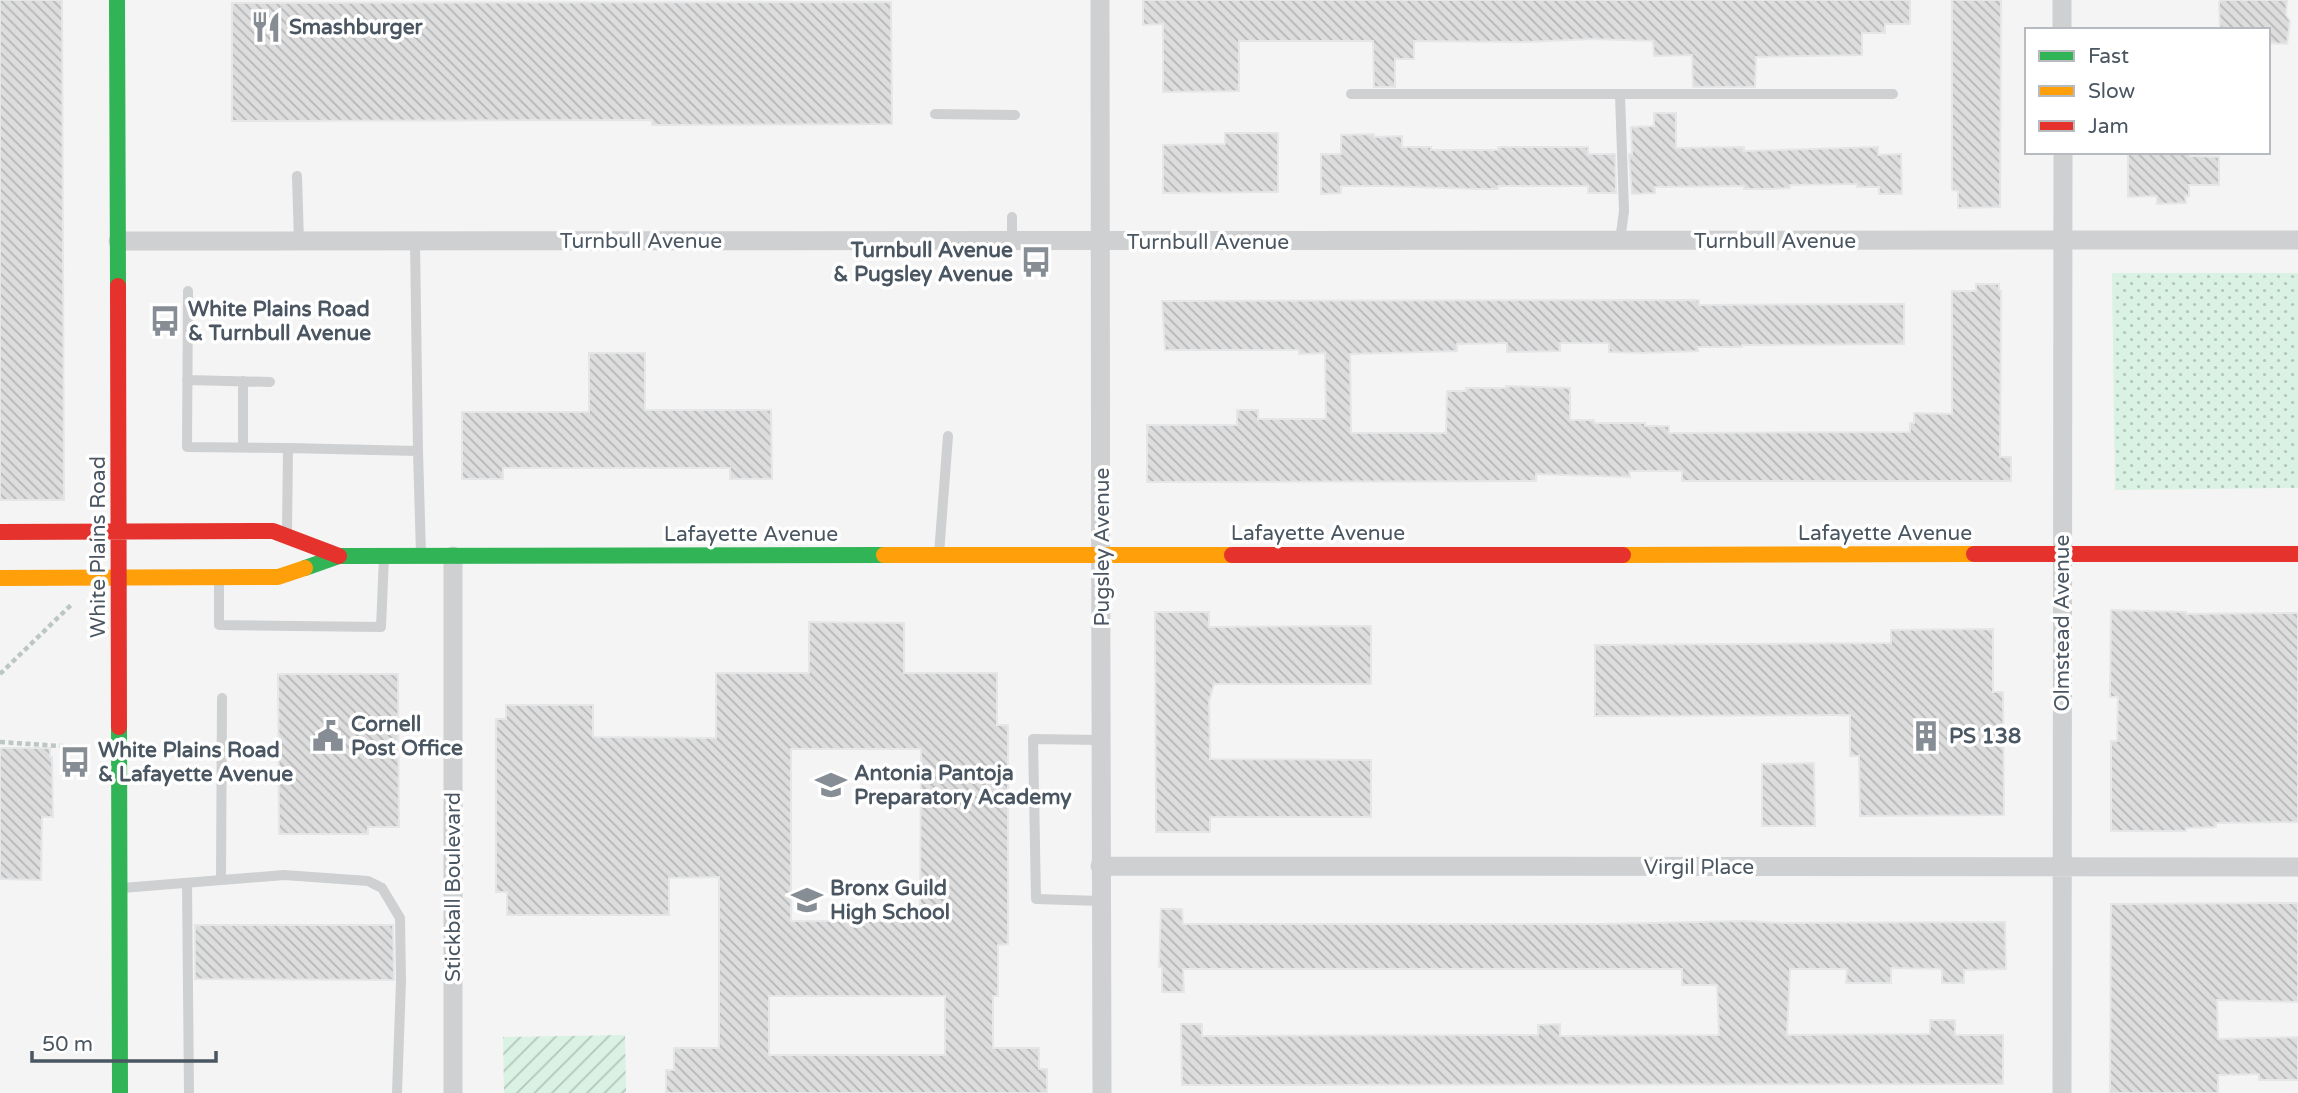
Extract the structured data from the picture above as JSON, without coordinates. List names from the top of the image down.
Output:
{
  "streets": {
    "street": [
      "Turnbull Avenue",
      "Lafayette Avenue",
      "White Plains Road",
      "Pugsley Avenue",
      "Olmstead Avenue",
      "Virgil Place",
      "Stickball Boulevard"
    ]
  },
  "crossings": [
    ["Turnbull Avenue", "White Plains Road"],
    ["Turnbull Avenue", "Pugsley Avenue"],
    ["Turnbull Avenue", "Olmstead Avenue"],
    ["Lafayette Avenue", "White Plains Road"],
    ["Lafayette Avenue", "Pugsley Avenue"],
    ["Lafayette Avenue", "Olmstead Avenue"],
    ["Lafayette Avenue", "Stickball Boulevard"],
    ["Pugsley Avenue", "Virgil Place"],
    ["Olmstead Avenue", "Virgil Place"]
  ],
  "places": {
    "restaurant": ["Smashburger"],
    "bus stop": ["Turnbull Avenue & Pugsley Avenue", "White Plains Road & Turnbull Avenue", "White Plains Road & Lafayette Avenue"],
    "public building": ["Cornell Post Office"],
    "building": ["PS 138"],
    "school or university": ["Antonia Pantoja Preparatory Academy", "Bronx Guild High School"]
  },
  "legend": ["Fast", "Slow", "Jam"],
  "scale_bar": "50 m"
}
